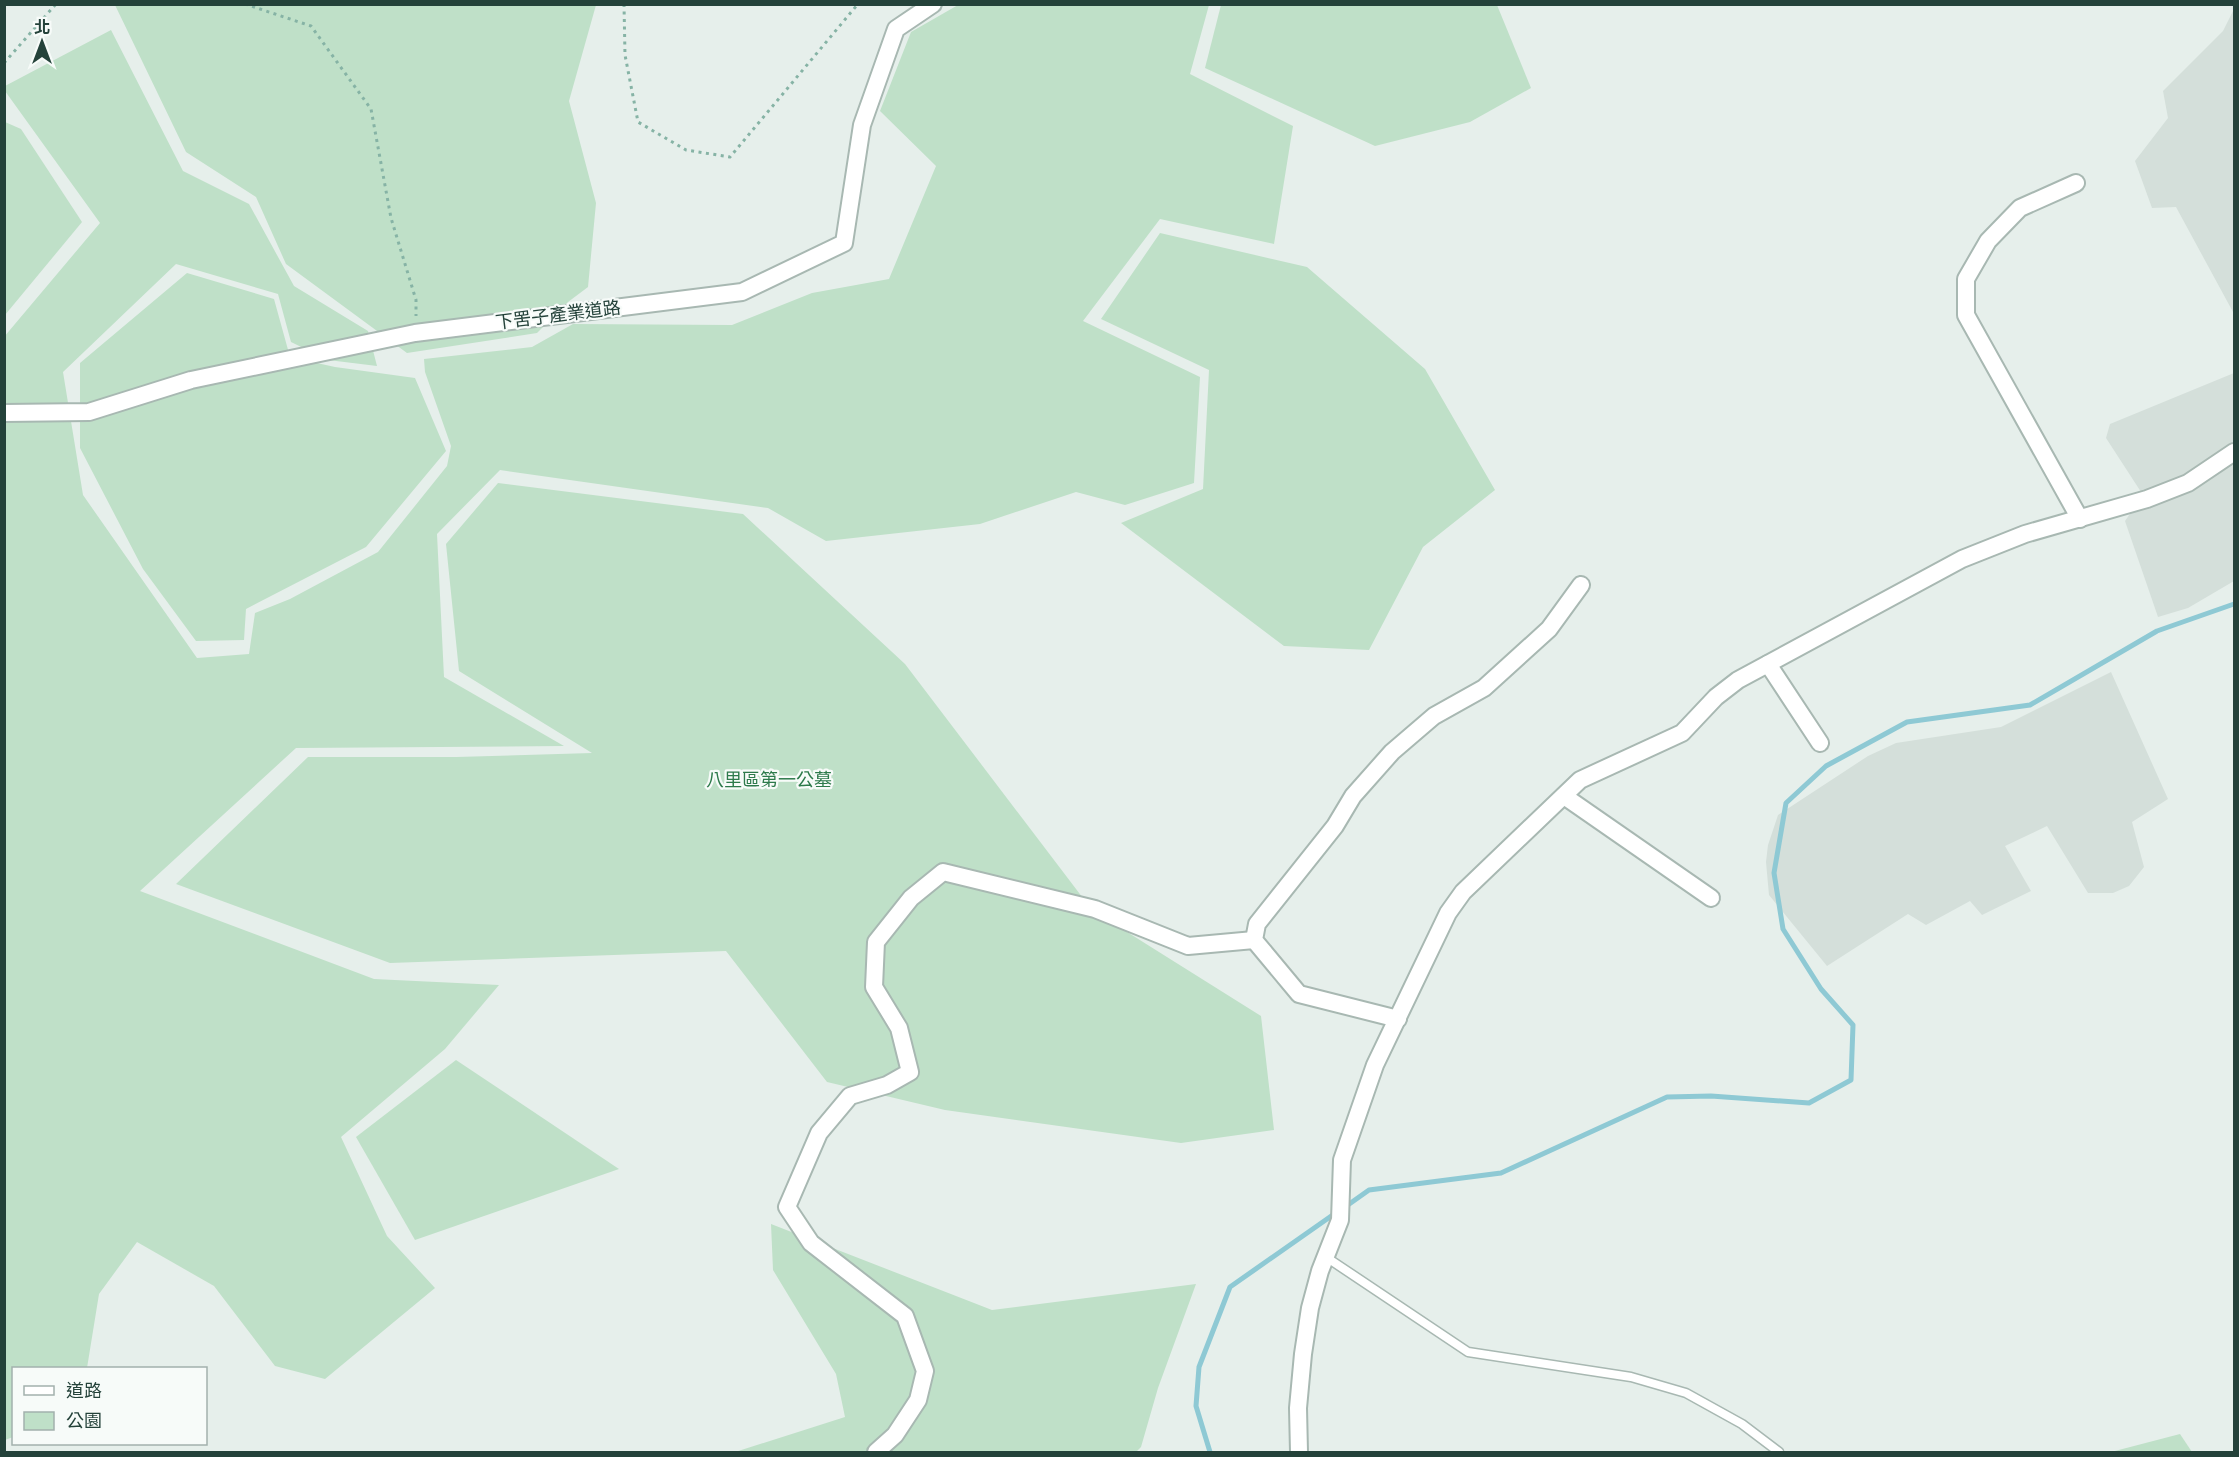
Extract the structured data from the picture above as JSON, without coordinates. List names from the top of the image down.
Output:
{
  "streets": {
    "street": ["下罟子產業道路"]
  },
  "parks": ["八里區第一公墓"],
  "legend": ["道路", "公園"],
  "north": "top"
}
